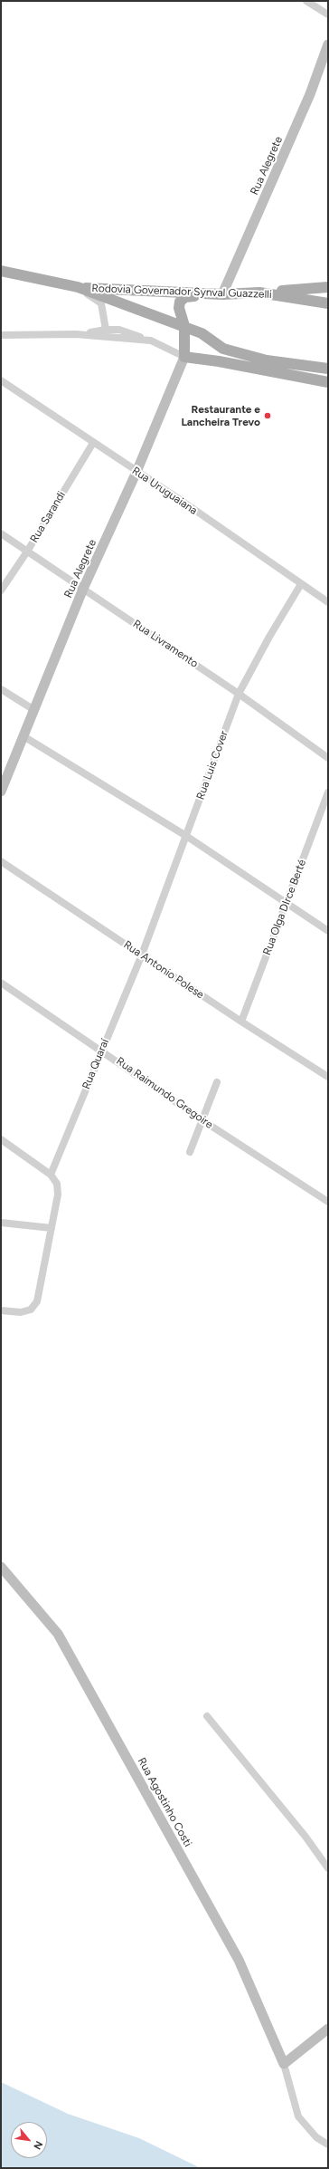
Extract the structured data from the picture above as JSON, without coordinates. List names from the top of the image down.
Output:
{
  "streets": {
    "main road": ["Rodovia Governador Synval Guazzelli"],
    "street": [
      "Rua Alegrete",
      "Rua Uruguaiana",
      "Rua Sarandi",
      "Rua Livramento",
      "Rua Luis Cover",
      "Rua Olga DIrce Berté",
      "Rua Antonio Polese",
      "Rua Quaraí",
      "Rua Raimundo Gregoire",
      "Rua Agostinho Costi"
    ]
  },
  "crossings": [
    ["Rua Alegrete", "Rodovia Governador Synval Guazzelli"],
    ["Rua Alegrete", "Rua Uruguaiana"],
    ["Rua Alegrete", "Rua Livramento"],
    ["Rua Uruguaiana", "Rua Sarandi"],
    ["Rua Uruguaiana", "Rua Luis Cover"],
    ["Rua Sarandi", "Rua Livramento"],
    ["Rua Livramento", "Rua Luis Cover"],
    ["Rua Luis Cover", "Rua Antonio Polese"],
    ["Rua Luis Cover", "Rua Quaraí"],
    ["Rua Olga DIrce Berté", "Rua Antonio Polese"],
    ["Rua Antonio Polese", "Rua Quaraí"],
    ["Rua Quaraí", "Rua Raimundo Gregoire"]
  ],
  "places": ["Restaurante e Lancheira Trevo"],
  "north": "bottom right"
}
